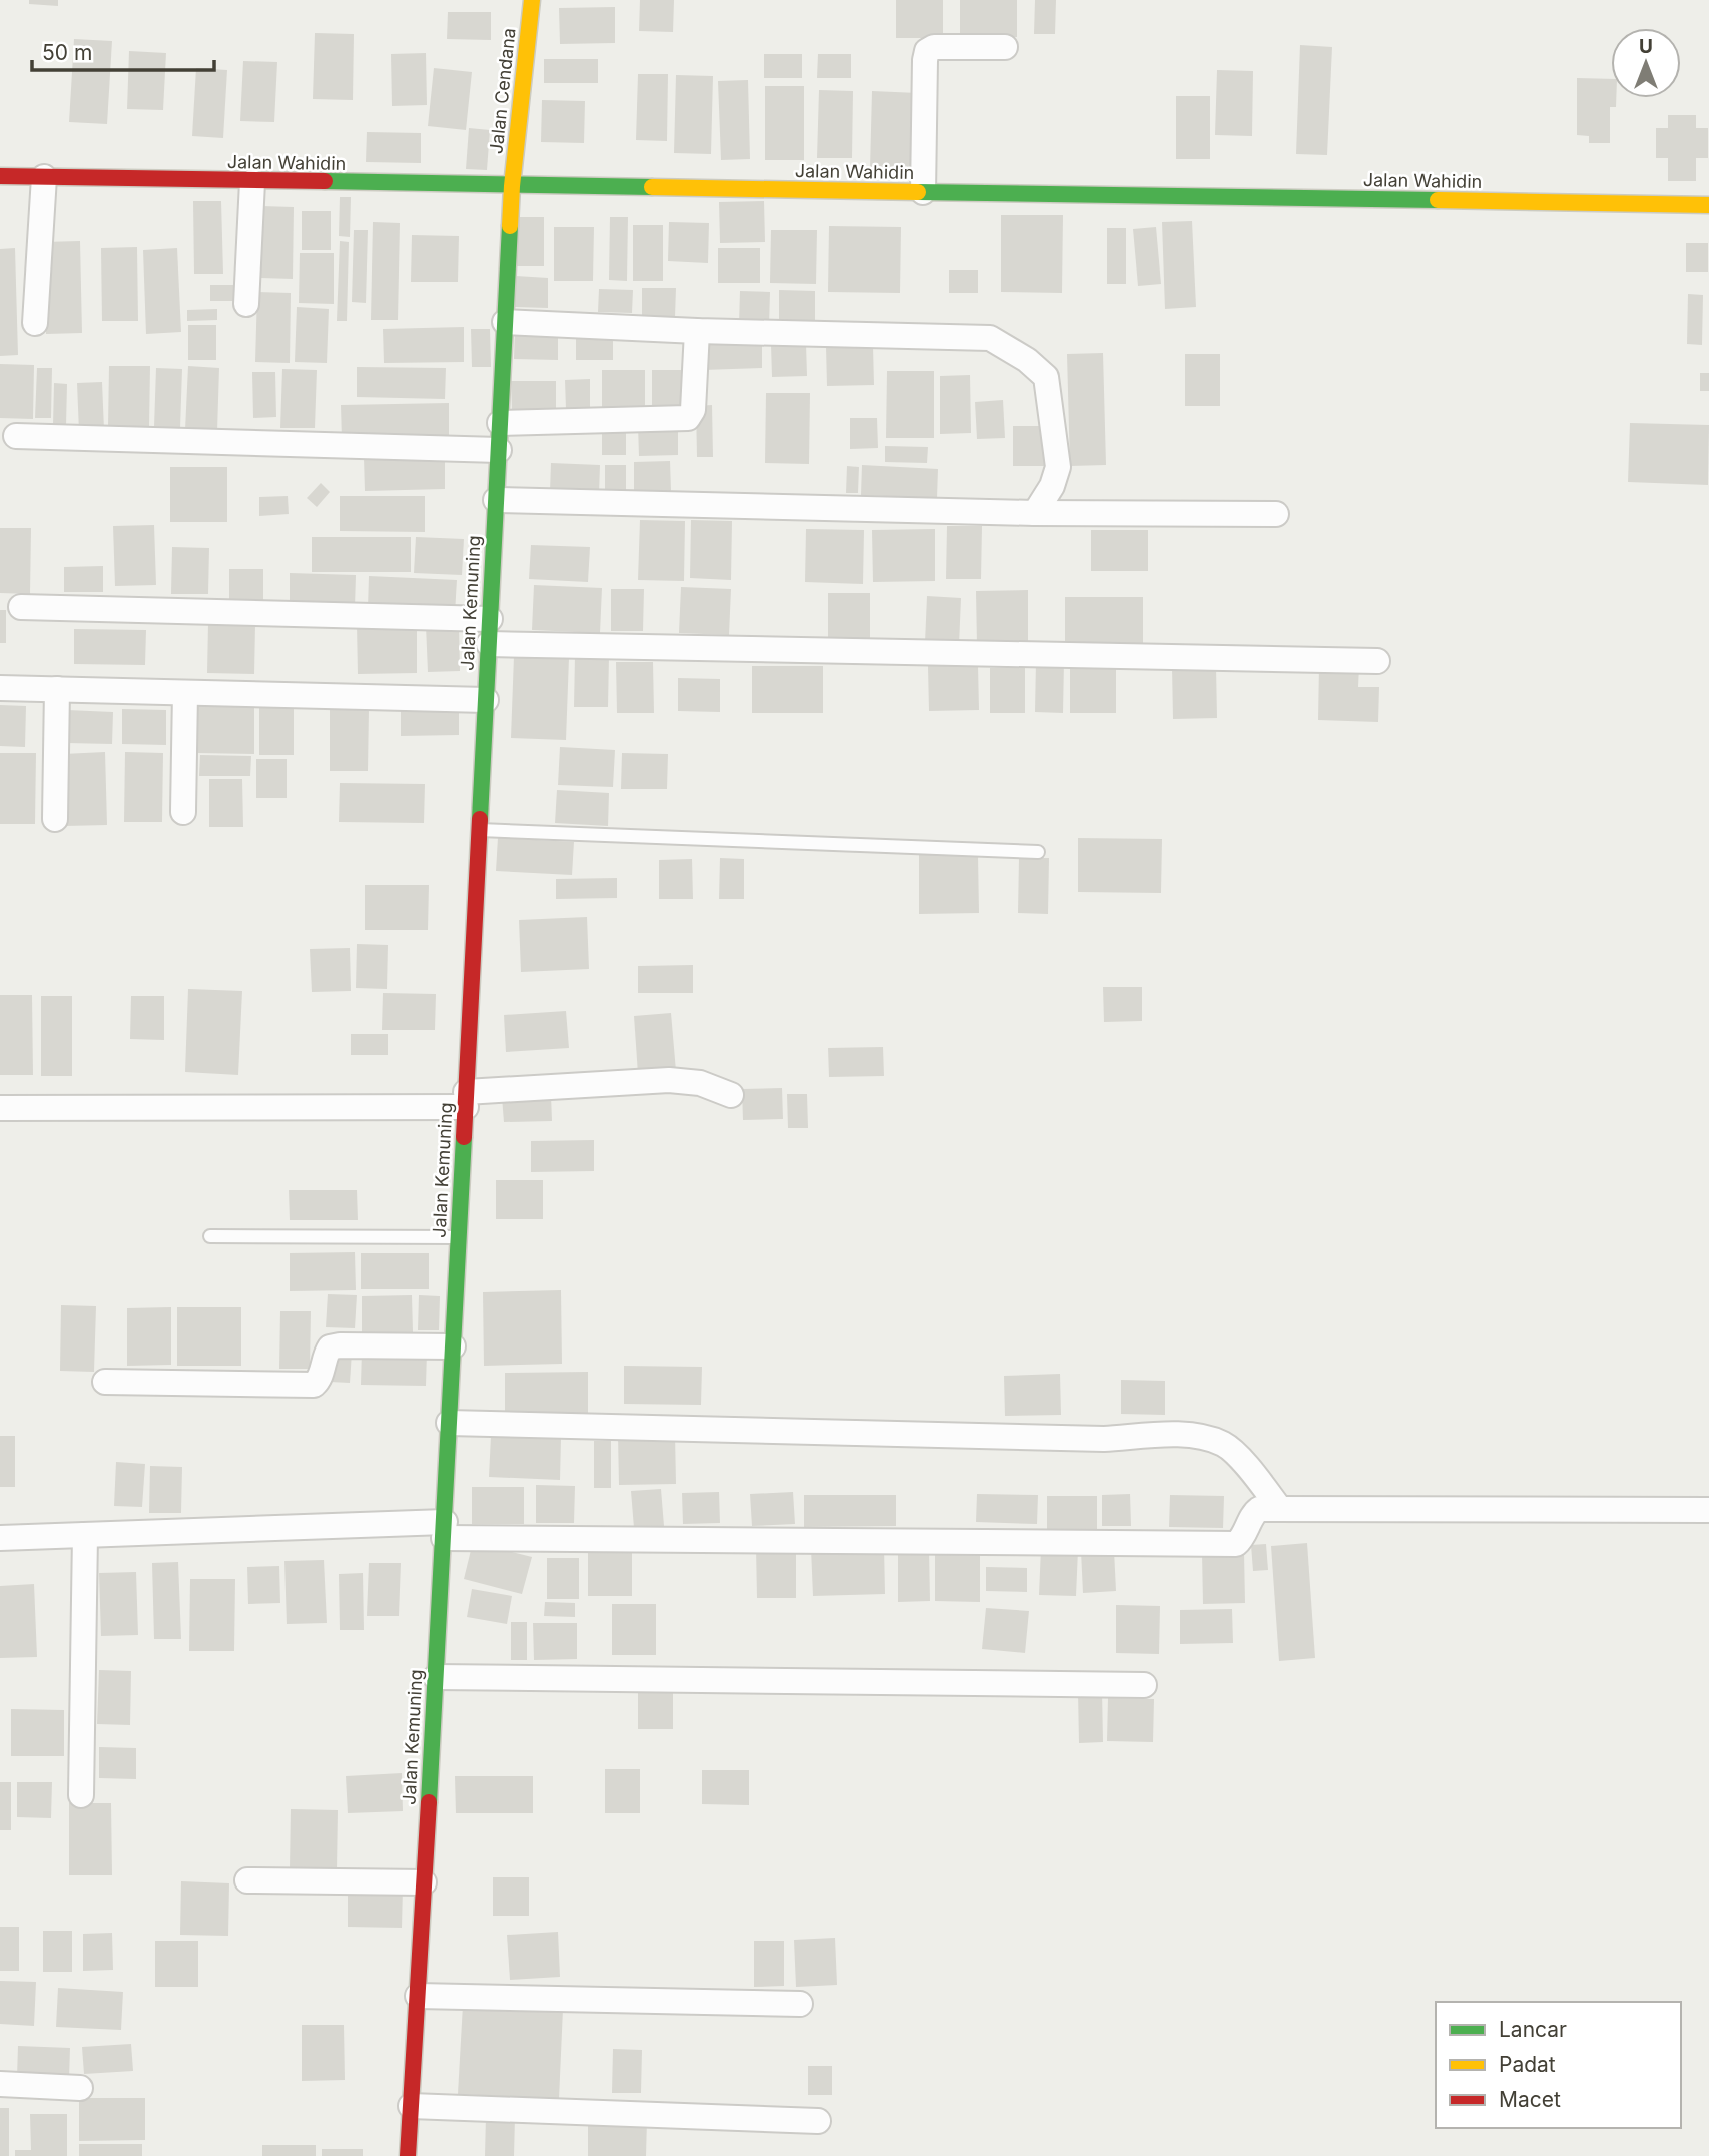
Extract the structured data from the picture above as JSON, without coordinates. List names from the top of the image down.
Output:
{
  "streets": {
    "street": ["Jalan Cendana", "Jalan Wahidin", "Jalan Kemuning"]
  },
  "crossings": [
    ["Jalan Cendana", "Jalan Wahidin"],
    ["Jalan Cendana", "Jalan Kemuning"],
    ["Jalan Wahidin", "Jalan Kemuning"]
  ],
  "legend": ["Lancar", "Padat", "Macet"],
  "scale_bar": "50 m",
  "north": "top"
}
